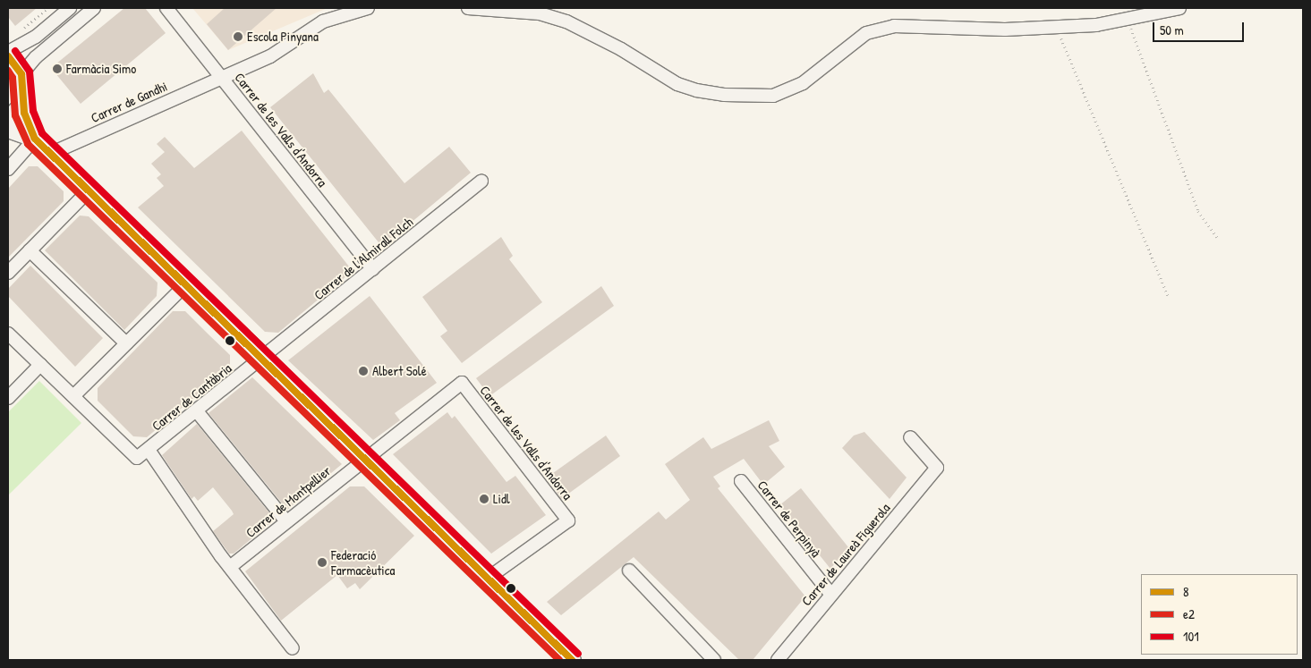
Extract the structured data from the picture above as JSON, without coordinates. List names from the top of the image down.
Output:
{
  "streets": {
    "street": [
      "Carrer de Gandhi",
      "Carrer de les Valls d'Andorra",
      "Carrer de l'Almirall Folch",
      "Carrer de Cantàbria",
      "Carrer de Montpellier",
      "Carrer de Perpinyà",
      "Carrer de Laureà Figuerola"
    ]
  },
  "crossings": [
    ["Carrer de Gandhi", "Carrer de les Valls d'Andorra"],
    ["Carrer de les Valls d'Andorra", "Carrer de l'Almirall Folch"],
    ["Carrer de les Valls d'Andorra", "Carrer de Montpellier"],
    ["Carrer de l'Almirall Folch", "Carrer de Cantàbria"],
    ["Carrer de Perpinyà", "Carrer de Laureà Figuerola"]
  ],
  "places": [
    "Escola Pinyana",
    "Farmàcia Simo",
    "Albert Solé",
    "Lidl",
    "Federació Farmacèutica"
  ],
  "lines": ["transit line 101", "transit line 8", "transit line e2"],
  "legend": ["8", "e2", "101"],
  "scale_bar": "50 m"
}
